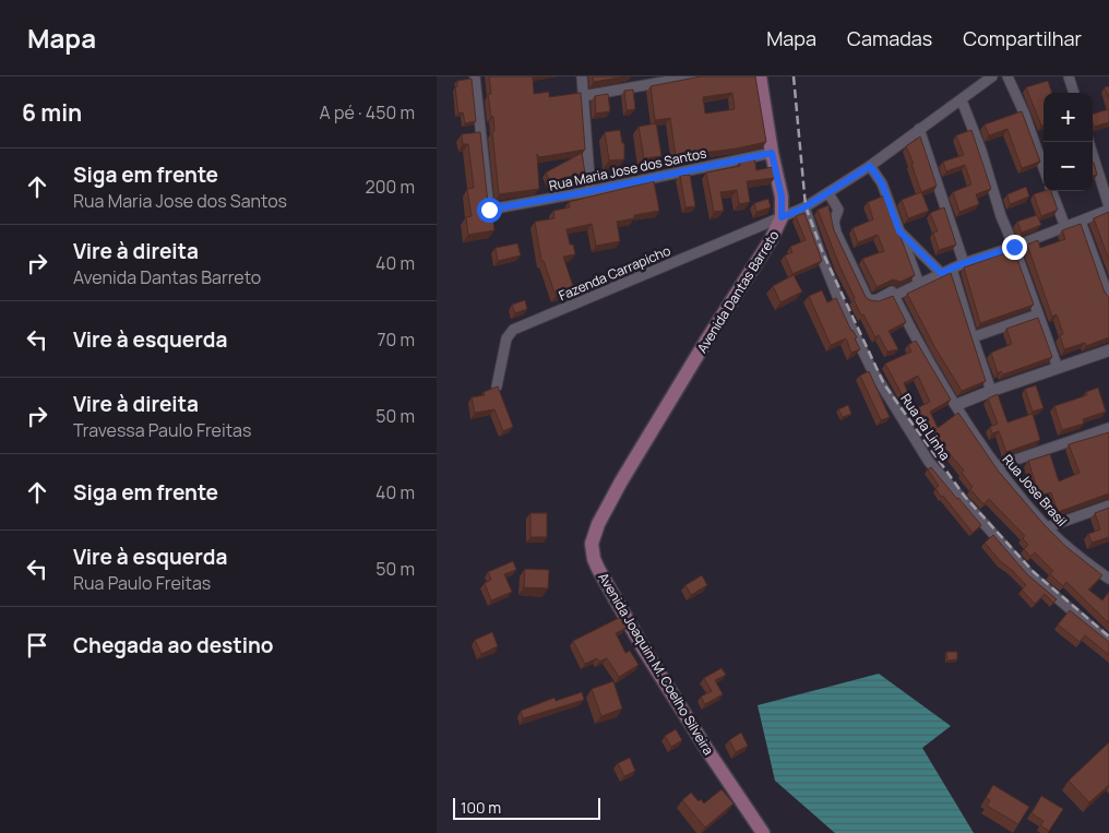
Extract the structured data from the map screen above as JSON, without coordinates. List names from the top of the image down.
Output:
{
  "streets": {
    "main road": ["Avenida Dantas Barreto", "Avenida Joaquim M. Coelho Silveira"],
    "street": [
      "Rua Maria Jose dos Santos",
      "Fazenda Carrapicho",
      "Rua da Linha",
      "Rua Jose Brasil"
    ]
  },
  "crossings": [
    ["Rua Maria Jose dos Santos", "Avenida Dantas Barreto"],
    ["Fazenda Carrapicho", "Avenida Dantas Barreto"],
    ["Avenida Dantas Barreto", "Avenida Joaquim M. Coelho Silveira"]
  ],
  "scale_bar": "100 m",
  "page": {
    "header": "Mapa",
    "nav": ["Mapa", "Camadas", "Compartilhar"],
    "heading": ["6 min", "A pé · 450 m"],
    "map_buttons": ["+", "−"],
    "list": [
      ["Siga em frente", "Rua Maria Jose dos Santos", "200 m"],
      ["Vire à direita", "Avenida Dantas Barreto", "40 m"],
      ["Vire à esquerda", "70 m"],
      ["Vire à direita", "Travessa Paulo Freitas", "50 m"],
      ["Siga em frente", "40 m"],
      ["Vire à esquerda", "Rua Paulo Freitas", "50 m"],
      "Chegada ao destino"
    ],
    "scale": "100 m"
  }
}
